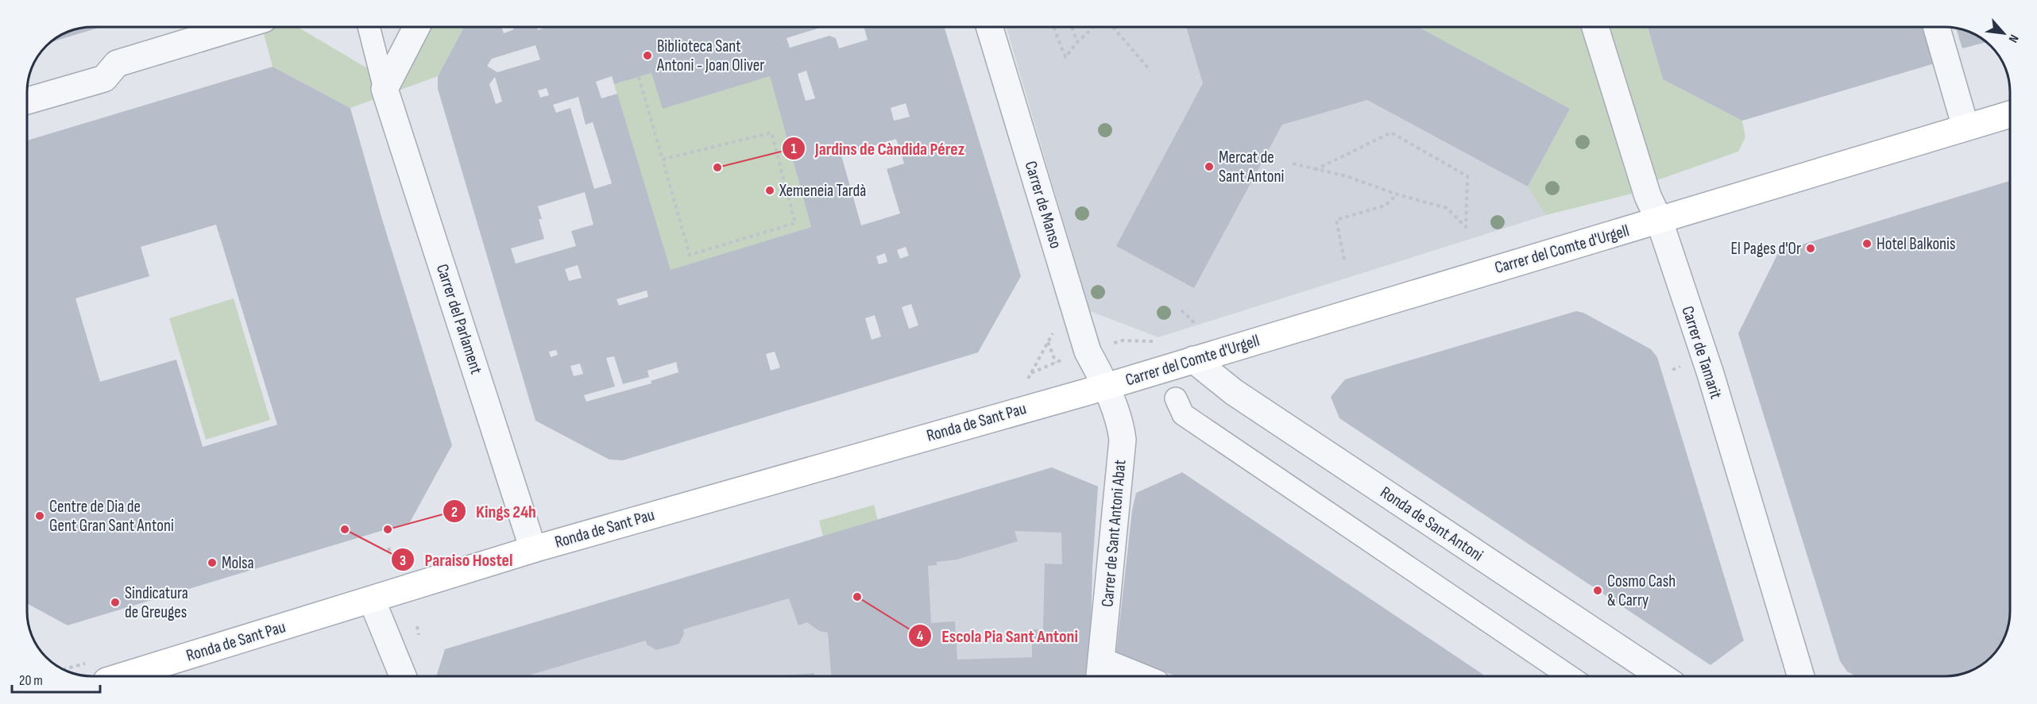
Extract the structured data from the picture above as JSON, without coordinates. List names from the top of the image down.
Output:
{
  "streets": {
    "main road": ["Carrer del Comte d'Urgell", "Ronda de Sant Pau"],
    "street": [
      "Carrer de Manso",
      "Carrer del Parlament",
      "Carrer de Tamarit",
      "Ronda de Sant Antoni",
      "Carrer de Sant Antoni Abat"
    ]
  },
  "crossings": [
    ["Carrer de Manso", "Carrer del Comte d'Urgell"],
    ["Carrer de Manso", "Ronda de Sant Pau"],
    ["Carrer de Manso", "Carrer de Sant Antoni Abat"],
    ["Carrer del Comte d'Urgell", "Carrer de Tamarit"],
    ["Carrer del Comte d'Urgell", "Ronda de Sant Pau"],
    ["Carrer del Comte d'Urgell", "Ronda de Sant Antoni"],
    ["Carrer del Comte d'Urgell", "Carrer de Sant Antoni Abat"],
    ["Carrer del Parlament", "Ronda de Sant Pau"],
    ["Ronda de Sant Pau", "Carrer de Sant Antoni Abat"]
  ],
  "places": [
    "Biblioteca Sant Antoni - Joan Oliver",
    "Mercat de Sant Antoni",
    "Jardins de Càndida Pérez",
    "Xemeneia Tardà",
    "Hotel Balkonis",
    "El Pages d'Or",
    "Centre de Dia de Gent Gran Sant Antoni",
    "Paraiso Hostel",
    "Kings 24h",
    "Molsa",
    "Cosmo Cash & Carry",
    "Escola Pia Sant Antoni",
    "Sindicatura de Greuges"
  ],
  "scale_bar": "20 m",
  "north": "bottom right"
}
